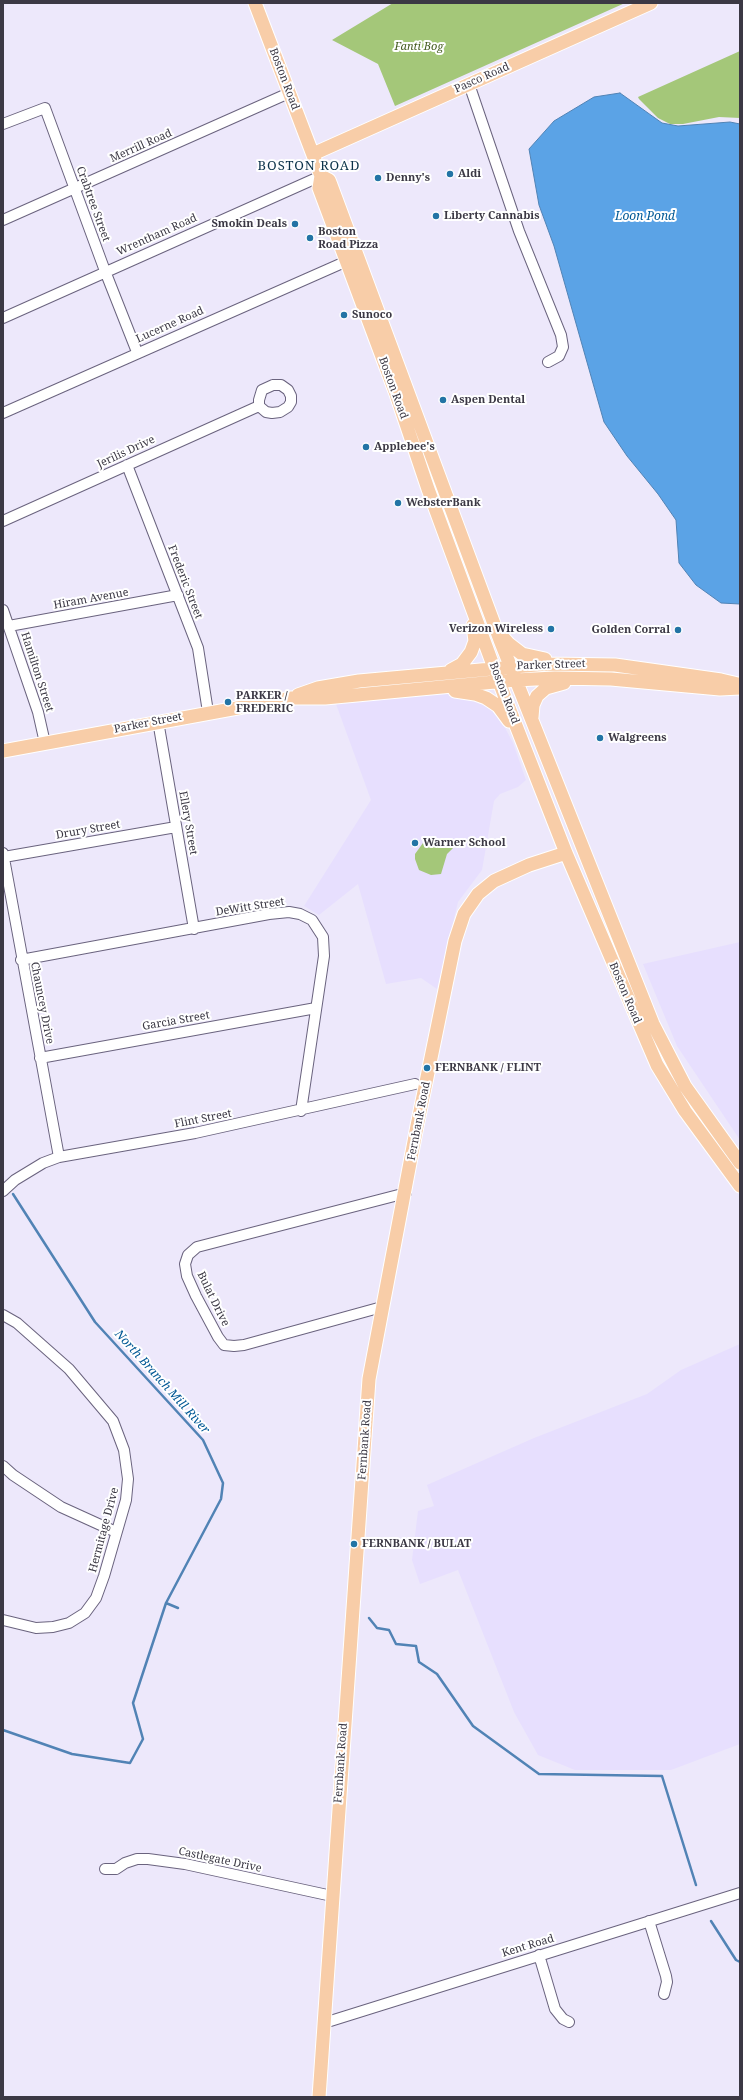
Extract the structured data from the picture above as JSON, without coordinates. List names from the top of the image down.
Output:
{
  "streets": {
    "main road": [
      "Pasco Road",
      "Boston Road",
      "Parker Street",
      "Fernbank Road"
    ],
    "street": [
      "Merrill Road",
      "Crabtree Street",
      "Wrentham Road",
      "Lucerne Road",
      "Jerilis Drive",
      "Frederic Street",
      "Hiram Avenue",
      "Hamilton Street",
      "Ellery Street",
      "Drury Street",
      "DeWitt Street",
      "Chauncey Drive",
      "Garcia Street",
      "Flint Street",
      "Bulat Drive",
      "Hermitage Drive",
      "Castlegate Drive",
      "Kent Road"
    ]
  },
  "crossings": [
    ["Pasco Road", "Boston Road"],
    ["Boston Road", "Merrill Road"],
    ["Boston Road", "Wrentham Road"],
    ["Boston Road", "Lucerne Road"],
    ["Boston Road", "Parker Street"],
    ["Boston Road", "Fernbank Road"],
    ["Merrill Road", "Crabtree Street"],
    ["Crabtree Street", "Wrentham Road"],
    ["Crabtree Street", "Lucerne Road"],
    ["Jerilis Drive", "Frederic Street"],
    ["Frederic Street", "Hiram Avenue"],
    ["Frederic Street", "Parker Street"],
    ["Hiram Avenue", "Hamilton Street"],
    ["Parker Street", "Hamilton Street"],
    ["Parker Street", "Ellery Street"],
    ["Ellery Street", "Drury Street"],
    ["Ellery Street", "DeWitt Street"],
    ["Drury Street", "Chauncey Drive"],
    ["DeWitt Street", "Chauncey Drive"],
    ["DeWitt Street", "Garcia Street"],
    ["DeWitt Street", "Flint Street"],
    ["Chauncey Drive", "Garcia Street"],
    ["Chauncey Drive", "Flint Street"],
    ["Fernbank Road", "Bulat Drive"],
    ["Fernbank Road", "Castlegate Drive"],
    ["Fernbank Road", "Kent Road"]
  ],
  "districts": ["BOSTON ROAD"],
  "water": ["Loon Pond", "North Branch Mill River"],
  "parks": ["Fanti Bog"],
  "places": [
    "Aldi",
    "Denny's",
    "Liberty Cannabis",
    "Smokin Deals",
    "Boston Road Pizza",
    "Sunoco",
    "Aspen Dental",
    "Applebee's",
    "WebsterBank",
    "Verizon Wireless",
    "Golden Corral",
    "PARKER / FREDERIC",
    "Walgreens",
    "Warner School",
    "FERNBANK / FLINT",
    "FERNBANK / BULAT"
  ]
}
